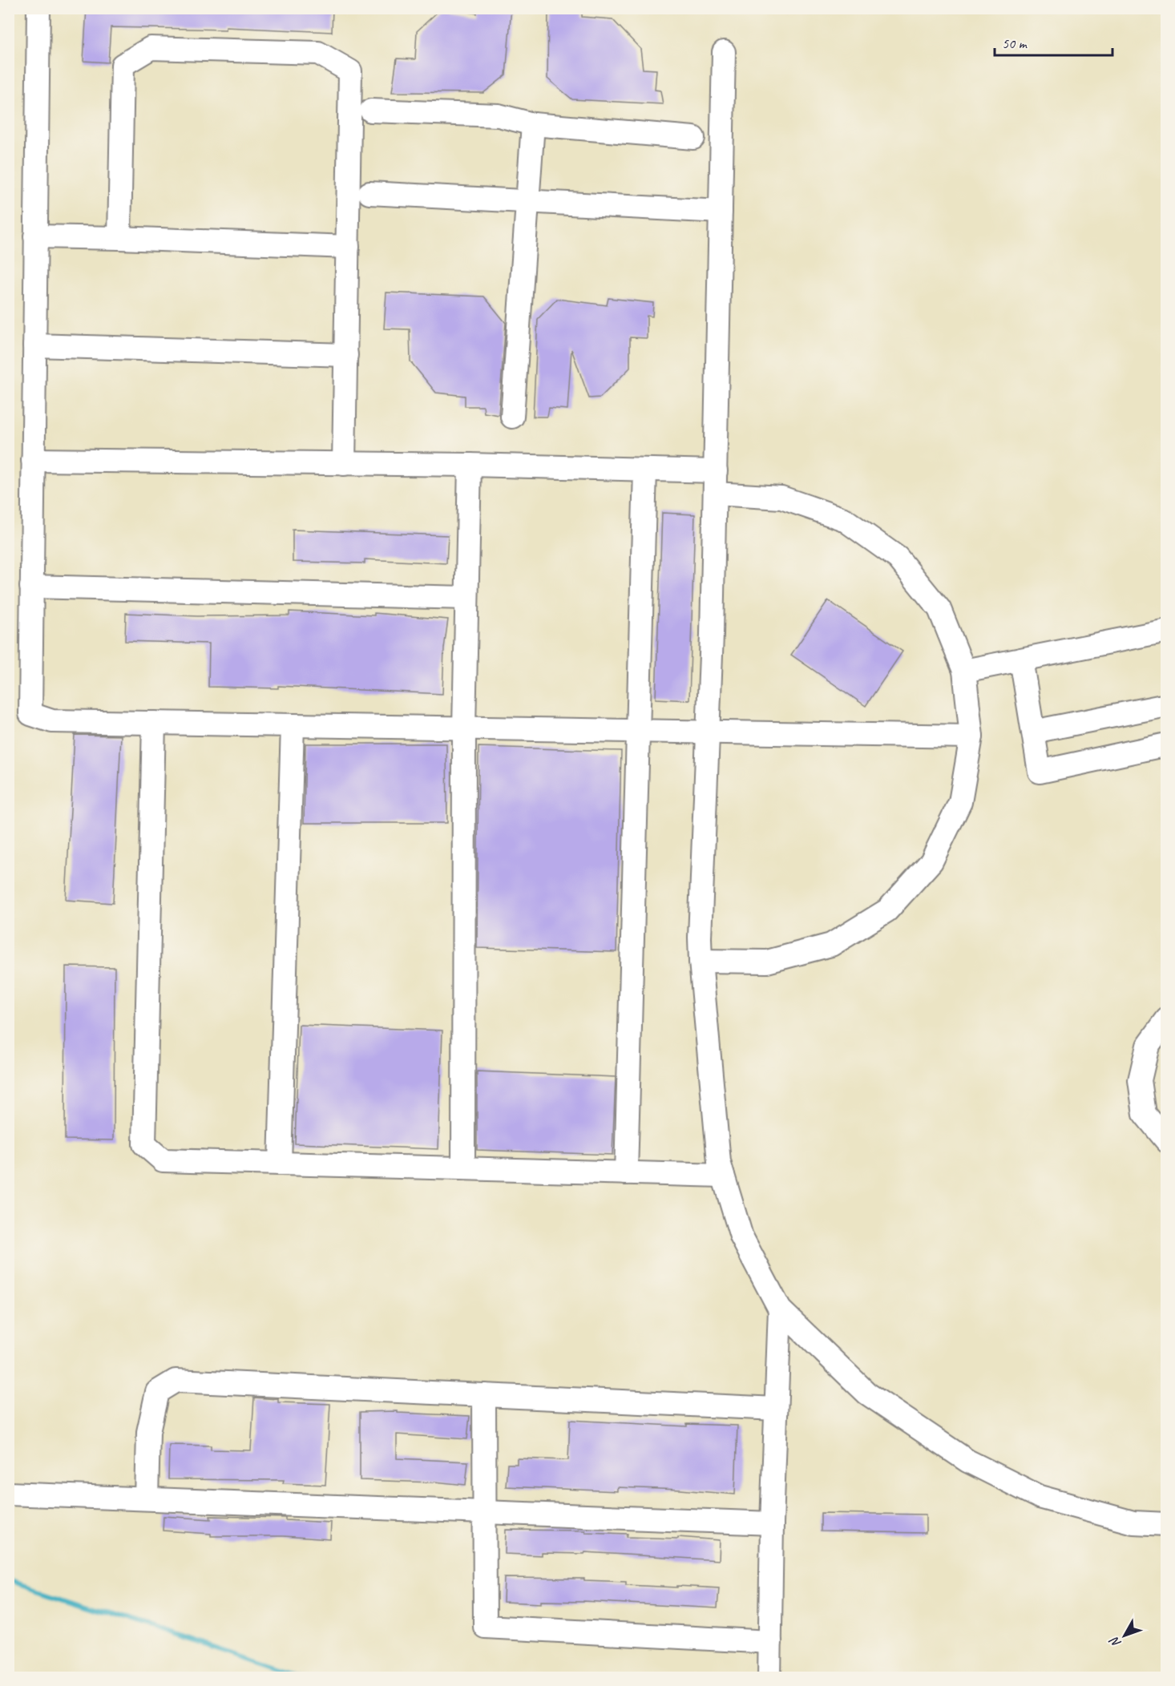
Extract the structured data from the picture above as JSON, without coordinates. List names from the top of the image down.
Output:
{
  "scale_bar": "50 m",
  "north": "bottom left"
}
